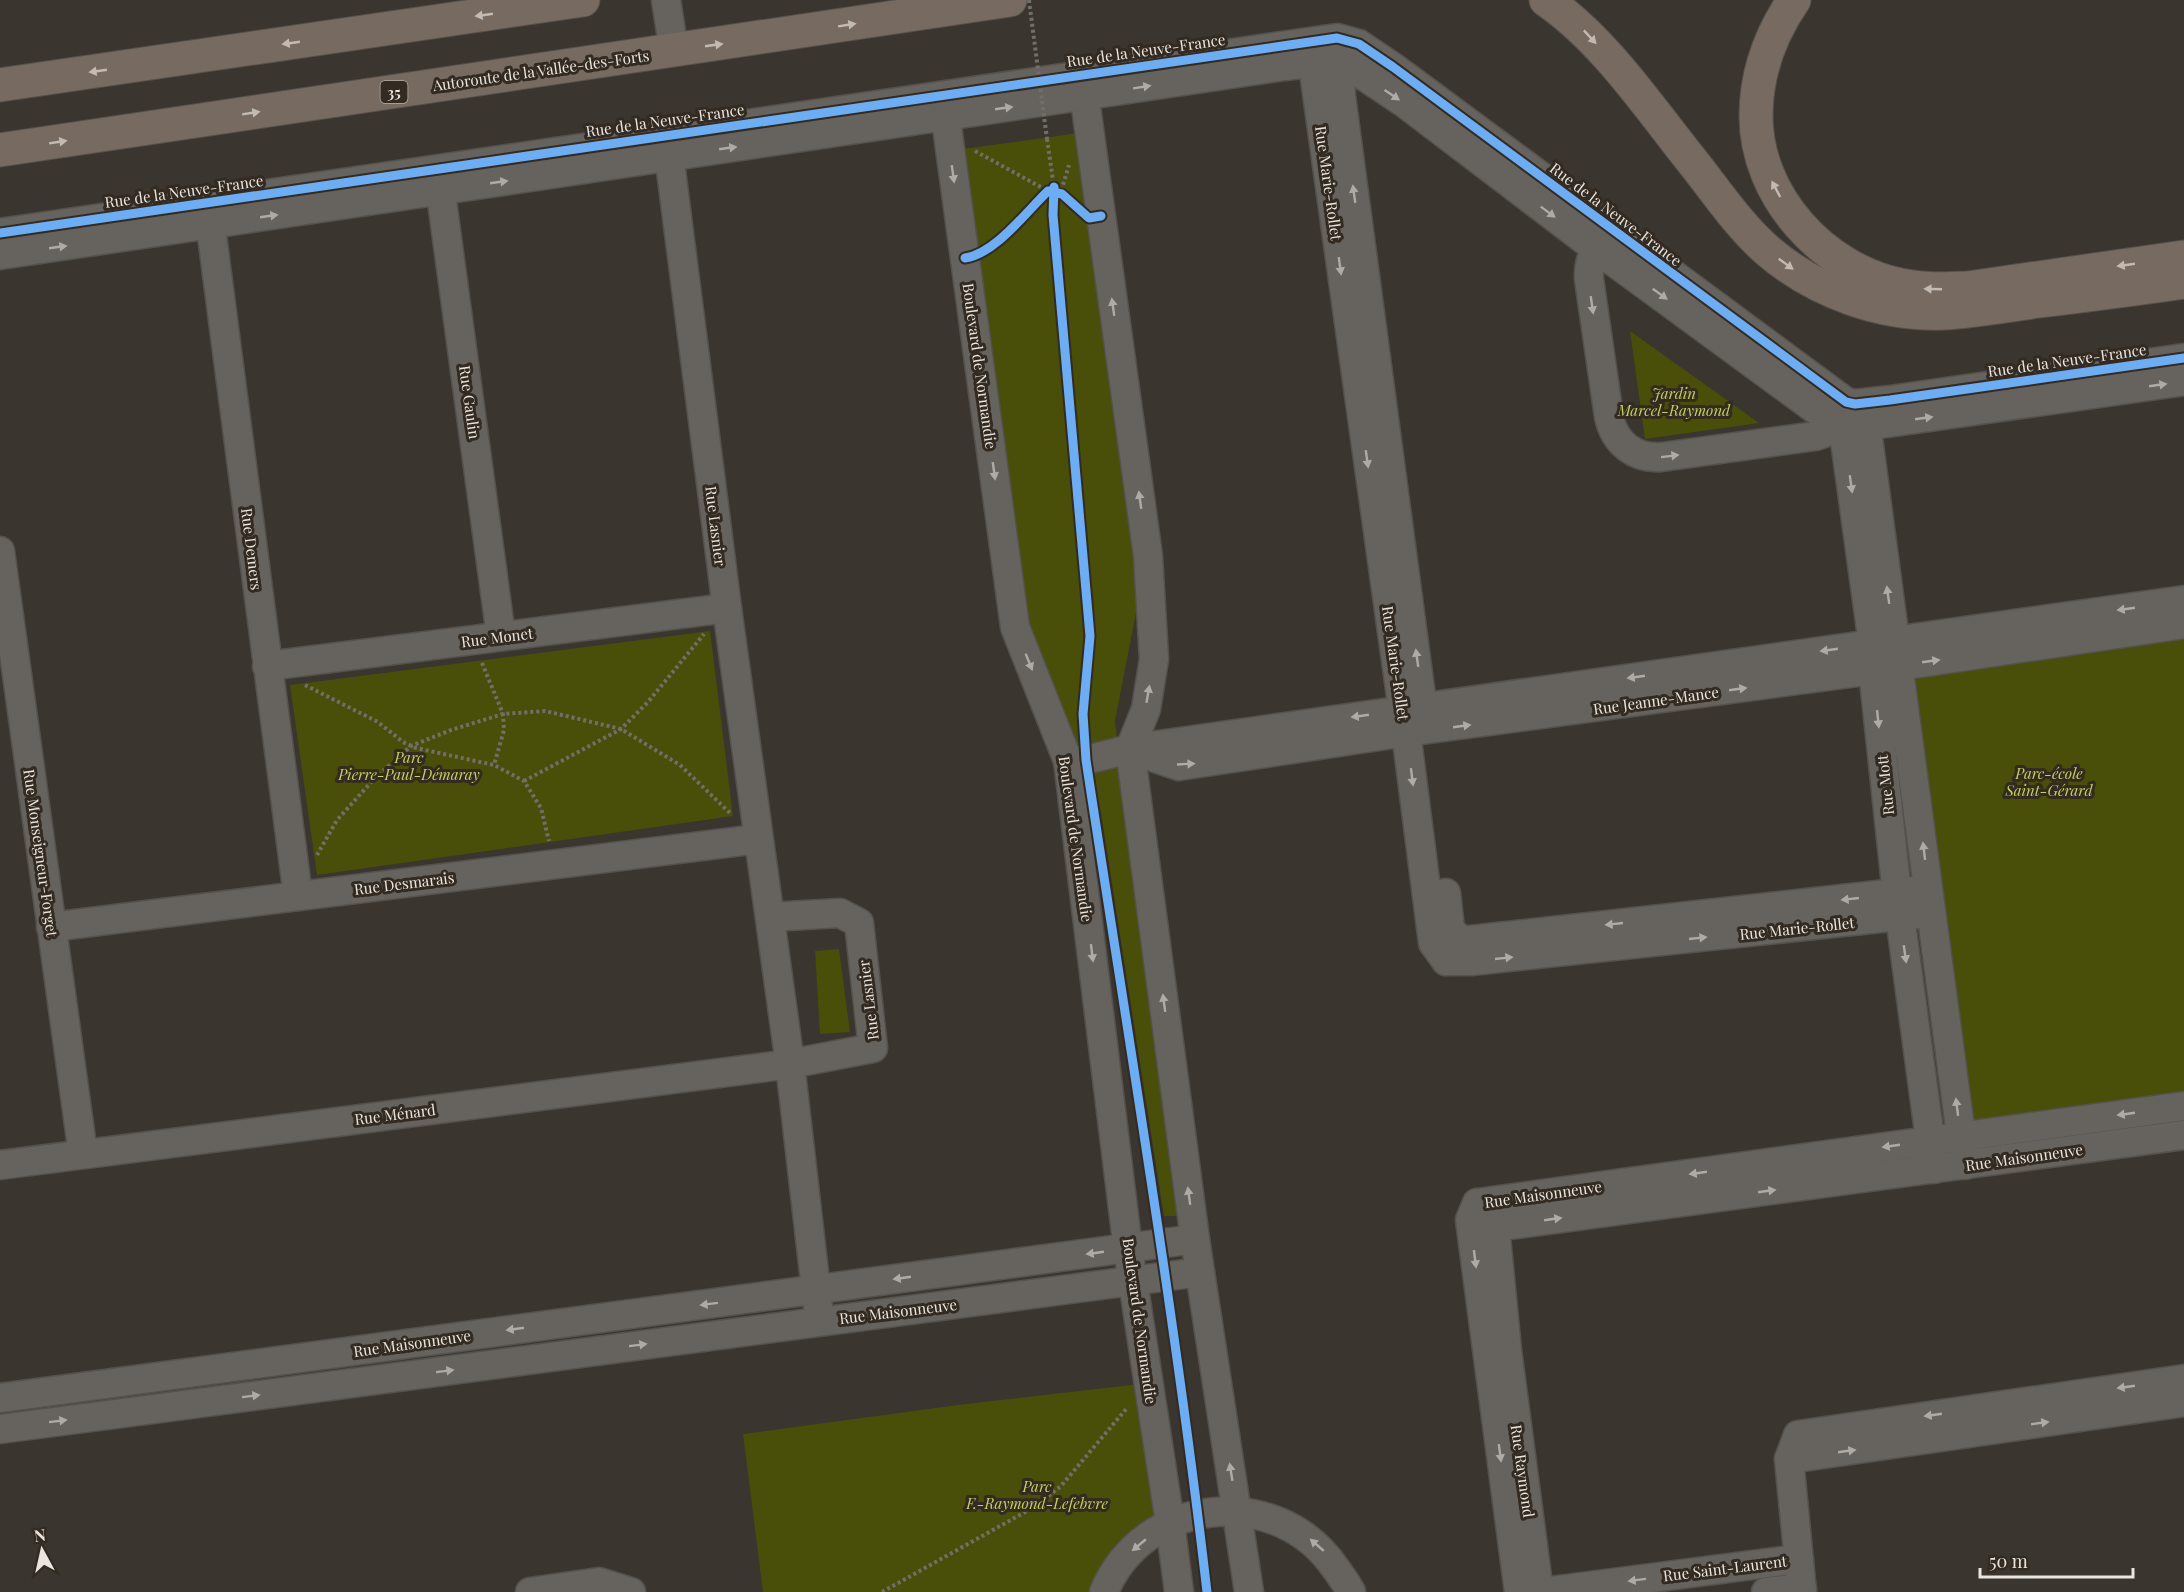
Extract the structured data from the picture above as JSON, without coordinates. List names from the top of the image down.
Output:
{
  "streets": {
    "highway": ["Autoroute de la Vallée-des-Forts", "35"],
    "street": [
      "Rue de la Neuve-France",
      "Rue Marie-Rollet",
      "Boulevard de Normandie",
      "Rue Gaulin",
      "Rue Lasnier",
      "Rue Demers",
      "Rue Monet",
      "Rue Jeanne-Mance",
      "Rue Mott",
      "Rue Monseigneur-Forget",
      "Rue Desmarais",
      "Rue Ménard",
      "Rue Maisonneuve",
      "Rue Raymond",
      "Rue Saint-Laurent"
    ]
  },
  "crossings": [
    ["Rue de la Neuve-France", "Rue Marie-Rollet"],
    ["Rue de la Neuve-France", "Boulevard de Normandie"],
    ["Rue de la Neuve-France", "Rue Gaulin"],
    ["Rue de la Neuve-France", "Rue Lasnier"],
    ["Rue de la Neuve-France", "Rue Demers"],
    ["Rue de la Neuve-France", "Rue Mott"],
    ["Rue Marie-Rollet", "Rue Jeanne-Mance"],
    ["Rue Marie-Rollet", "Rue Mott"],
    ["Boulevard de Normandie", "Rue Jeanne-Mance"],
    ["Boulevard de Normandie", "Rue Maisonneuve"],
    ["Rue Gaulin", "Rue Monet"],
    ["Rue Lasnier", "Rue Monet"],
    ["Rue Lasnier", "Rue Desmarais"],
    ["Rue Lasnier", "Rue Ménard"],
    ["Rue Lasnier", "Rue Maisonneuve"],
    ["Rue Demers", "Rue Monet"],
    ["Rue Demers", "Rue Desmarais"],
    ["Rue Jeanne-Mance", "Rue Mott"],
    ["Rue Mott", "Rue Maisonneuve"],
    ["Rue Monseigneur-Forget", "Rue Desmarais"],
    ["Rue Monseigneur-Forget", "Rue Ménard"],
    ["Rue Maisonneuve", "Rue Raymond"],
    ["Rue Raymond", "Rue Saint-Laurent"]
  ],
  "parks": [
    "Jardin Marcel-Raymond",
    "Parc Pierre-Paul-Démaray",
    "Parc-école Saint-Gérard",
    "Parc F.-Raymond-Lefebvre"
  ],
  "scale_bar": "50 m",
  "north": "top"
}
